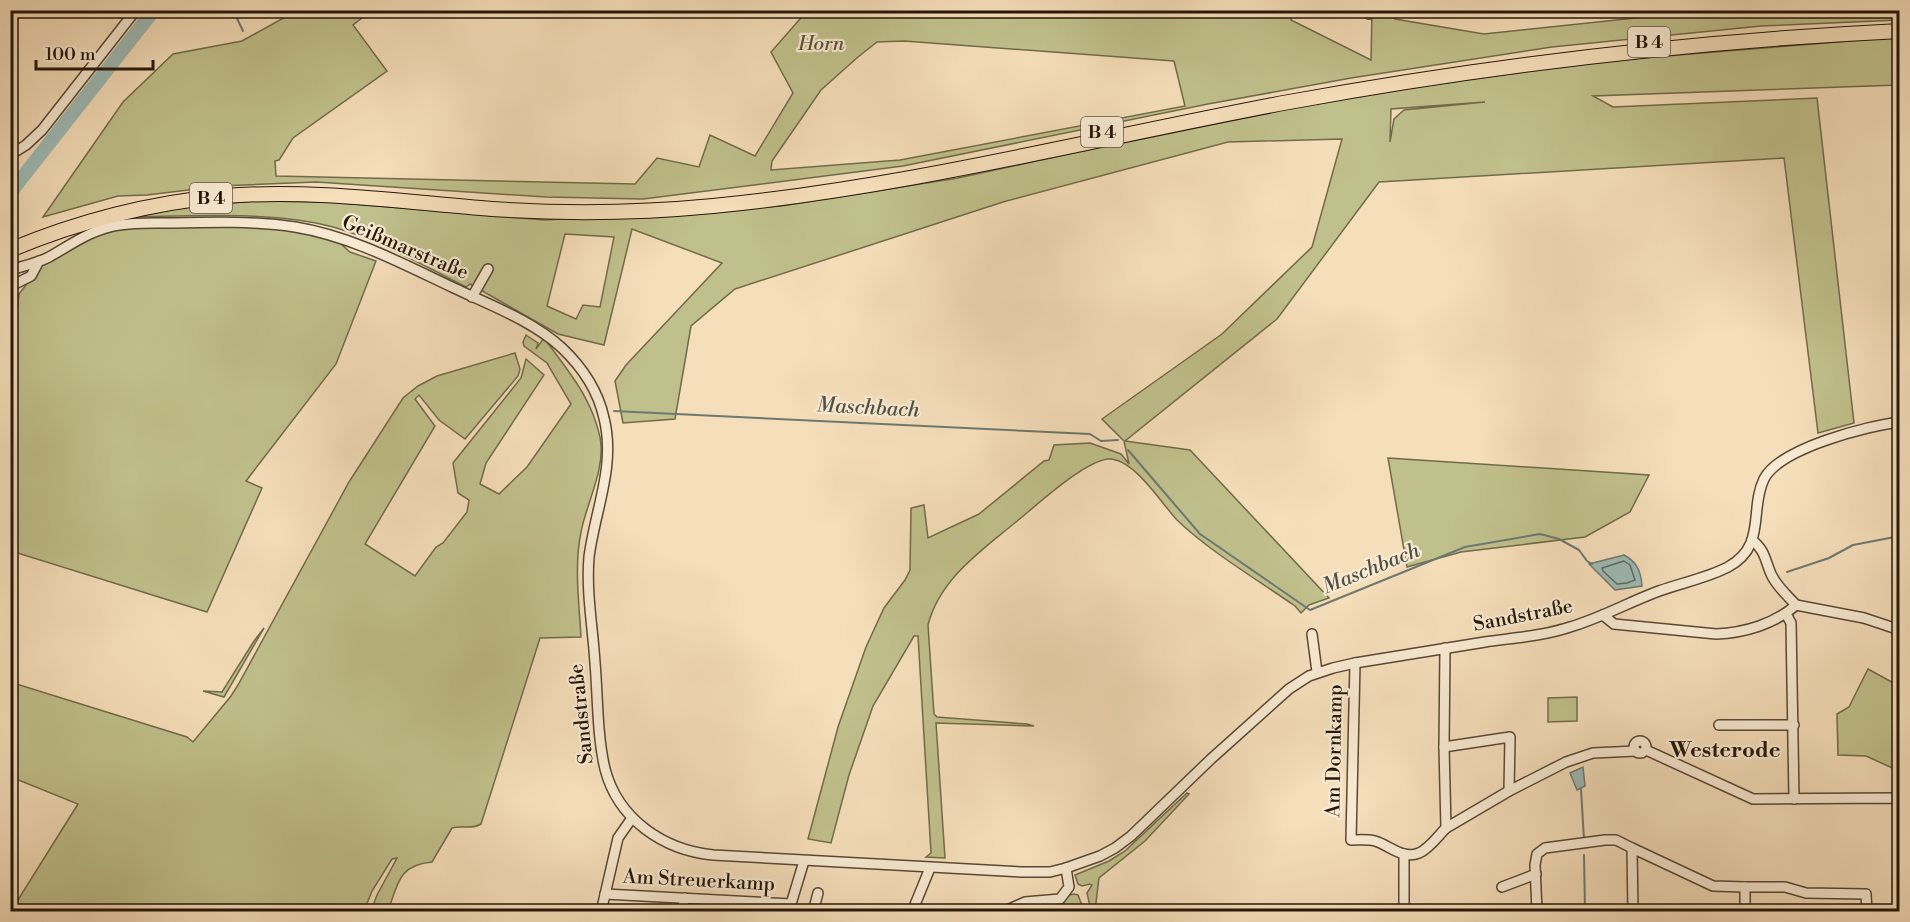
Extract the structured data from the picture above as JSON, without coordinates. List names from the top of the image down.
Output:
{
  "streets": {
    "highway": ["B 4"],
    "street": [
      "Geißmarstraße",
      "Sandstraße",
      "Am Dornkamp",
      "Am Streuerkamp"
    ]
  },
  "crossings": [
    ["Geißmarstraße", "Sandstraße"],
    ["Sandstraße", "Am Dornkamp"],
    ["Sandstraße", "Am Streuerkamp"]
  ],
  "districts": ["Westerode"],
  "water": ["Maschbach"],
  "parks": ["Horn"],
  "scale_bar": "100 m"
}
